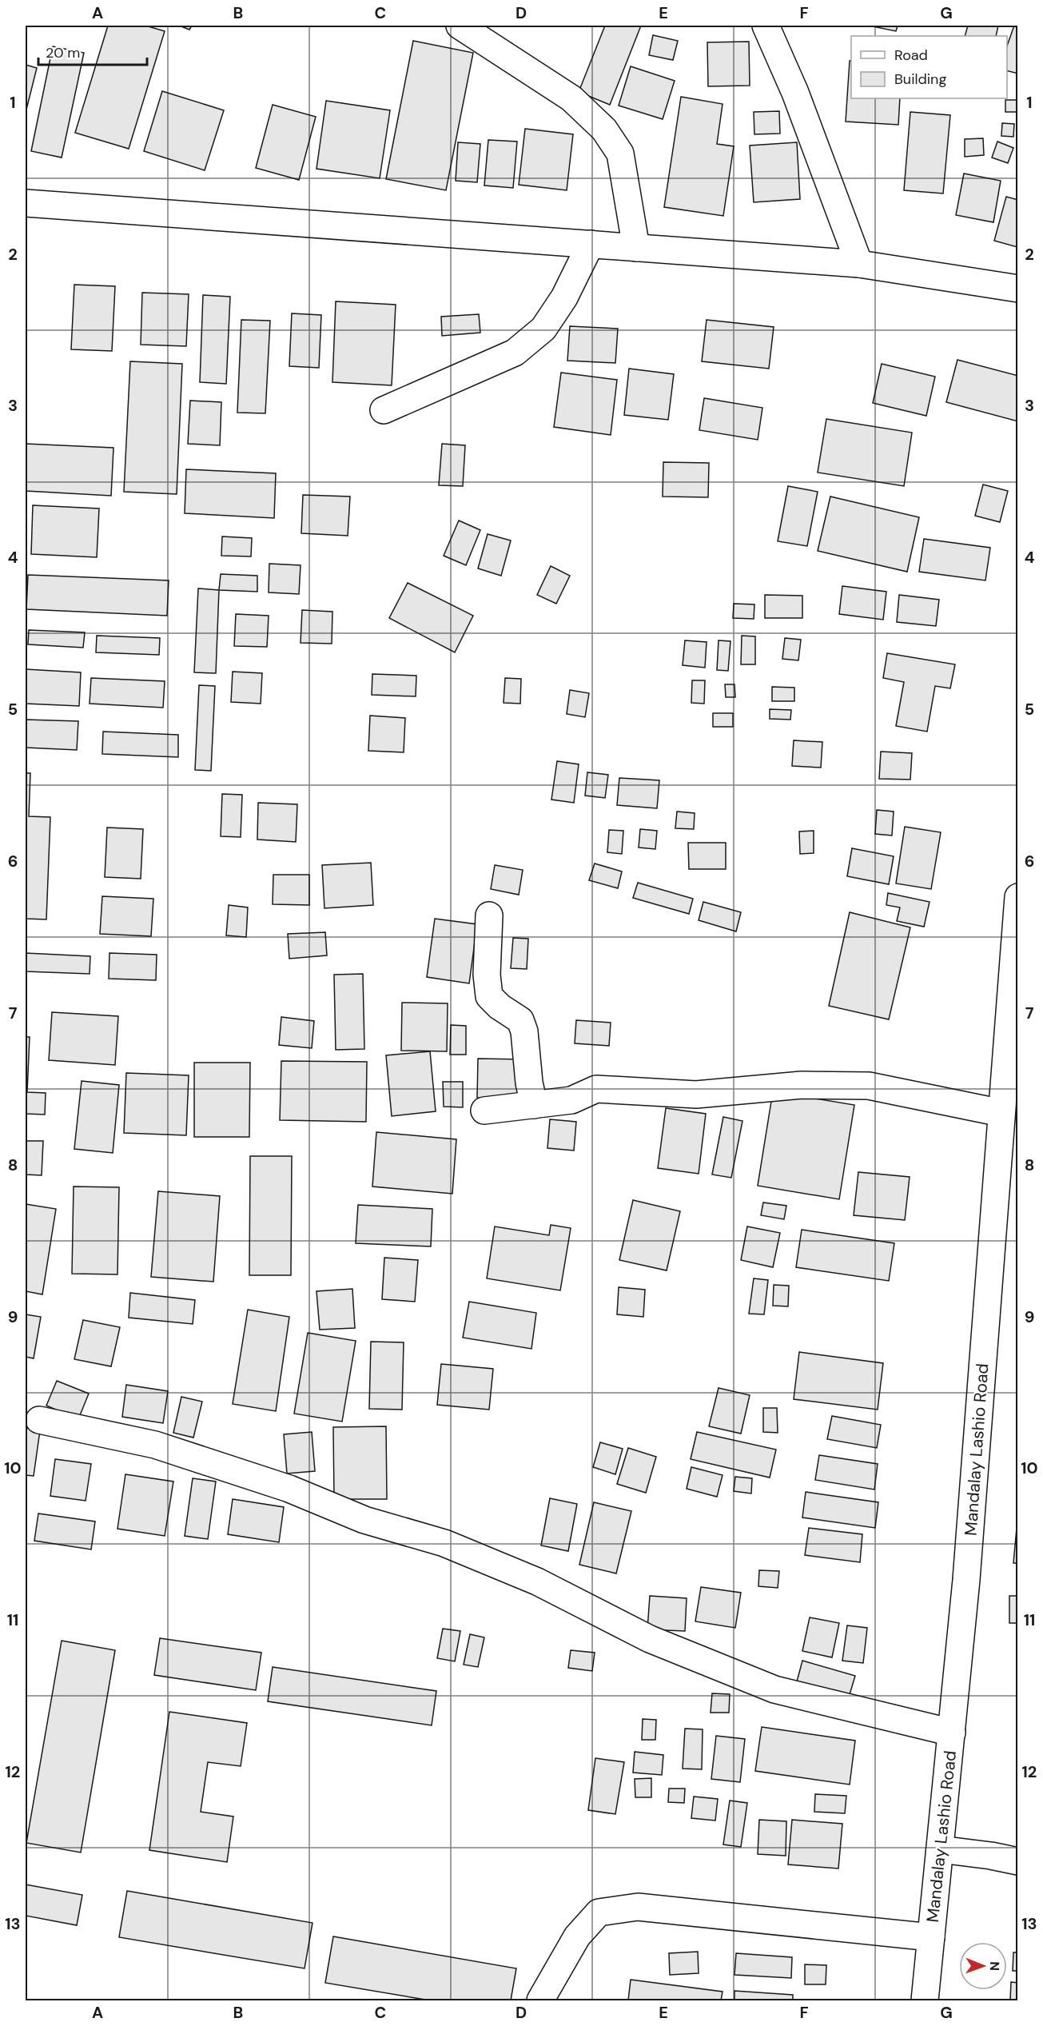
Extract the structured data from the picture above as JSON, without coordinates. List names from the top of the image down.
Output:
{
  "streets": {
    "main road": ["Mandalay Lashio Road"]
  },
  "legend": ["Road", "Building"],
  "scale_bar": "20 m",
  "north": "right",
  "grid": {
    "columns": [
      "A",
      "B",
      "C",
      "D",
      "E",
      "F",
      "G"
    ],
    "rows": [
      "1",
      "2",
      "3",
      "4",
      "5",
      "6",
      "7",
      "8",
      "9",
      "10",
      "11",
      "12",
      "13"
    ]
  }
}
